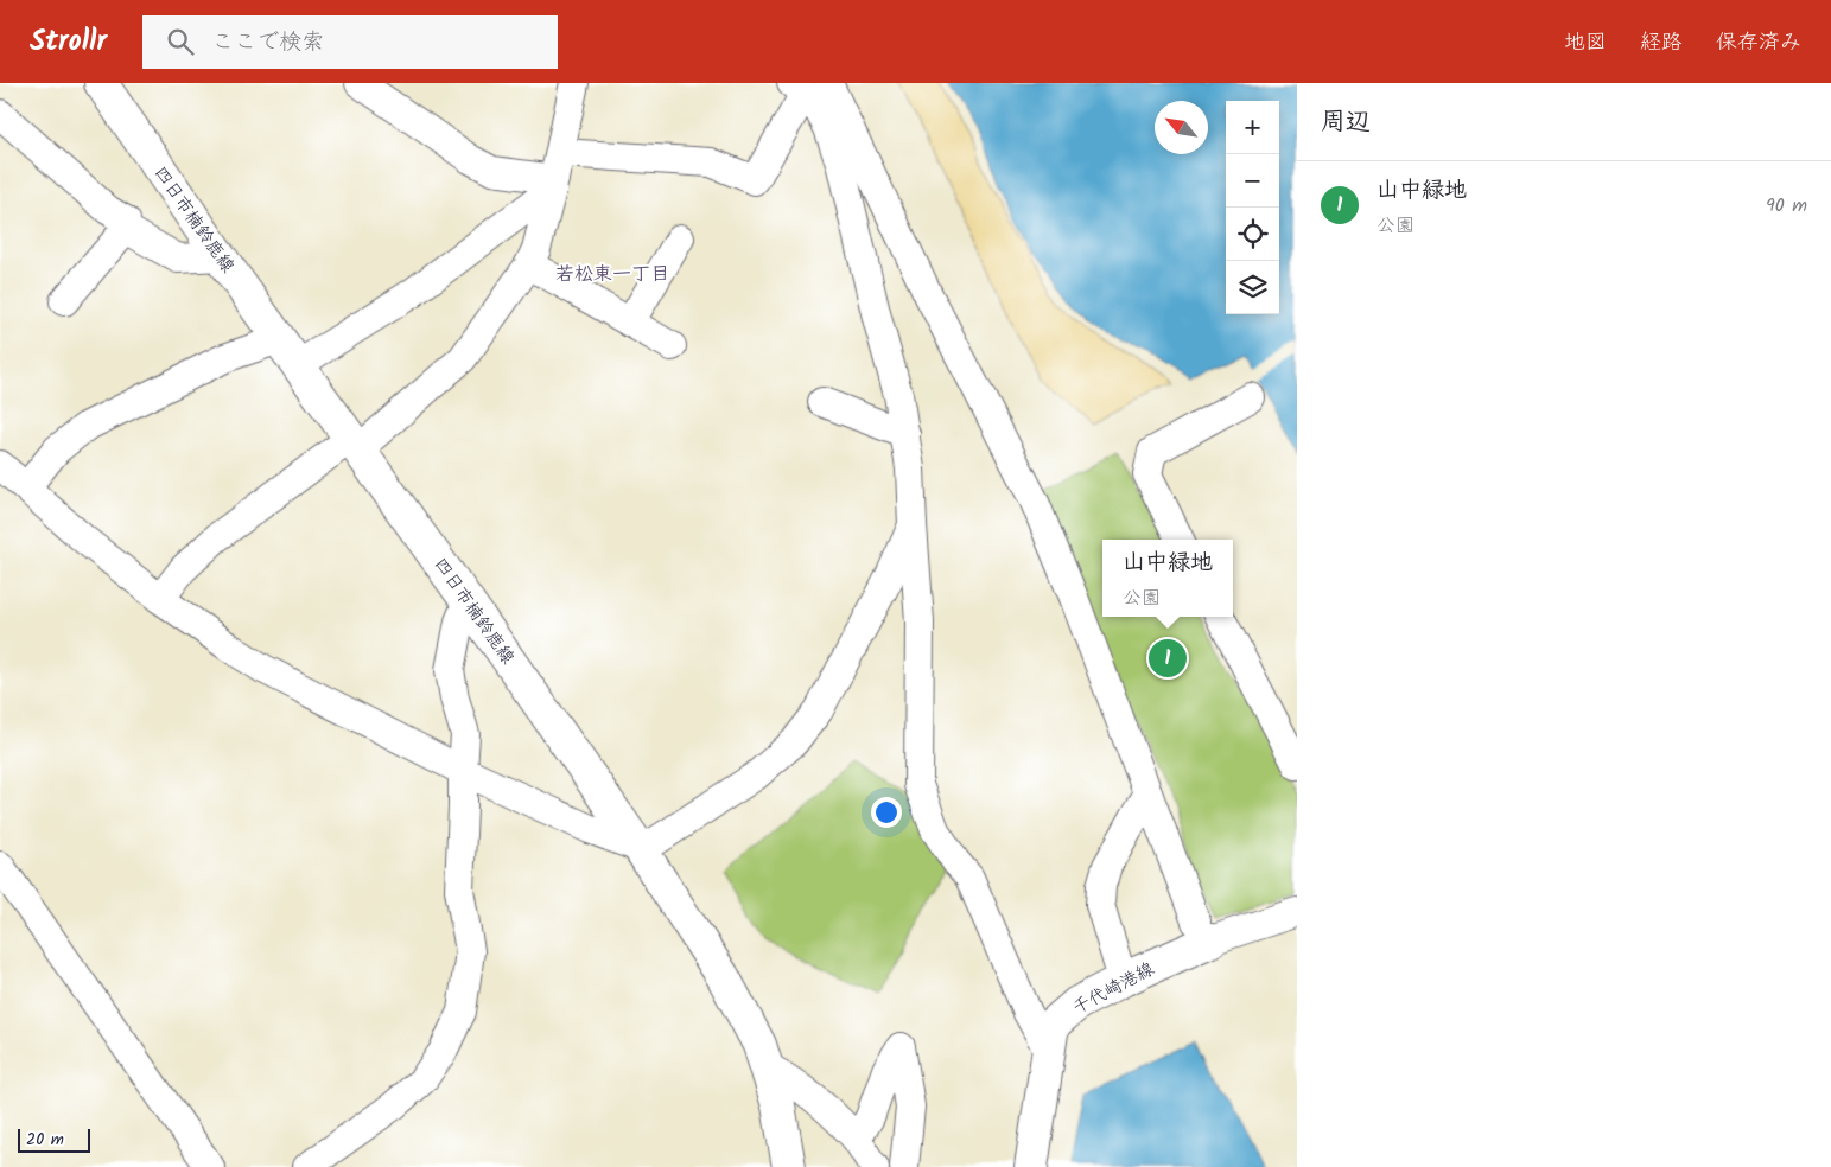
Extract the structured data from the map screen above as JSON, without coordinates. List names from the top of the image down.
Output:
{
  "streets": {
    "main road": ["四日市楠鈴鹿線", "千代崎港線"]
  },
  "districts": ["若松東一丁目"],
  "scale_bar": "20 m",
  "north": "top left",
  "page": {
    "header": "Strollr",
    "search": "ここで検索",
    "nav": ["地図", "経路", "保存済み"],
    "heading": "周辺",
    "map_buttons": ["+", "−"],
    "list": [
      {
        "mark": "1",
        "name": "山中緑地",
        "note": "公園",
        "value": "90 m"
      }
    ],
    "popup": ["山中緑地", "公園"],
    "pins": "1",
    "scale": "20 m"
  }
}
